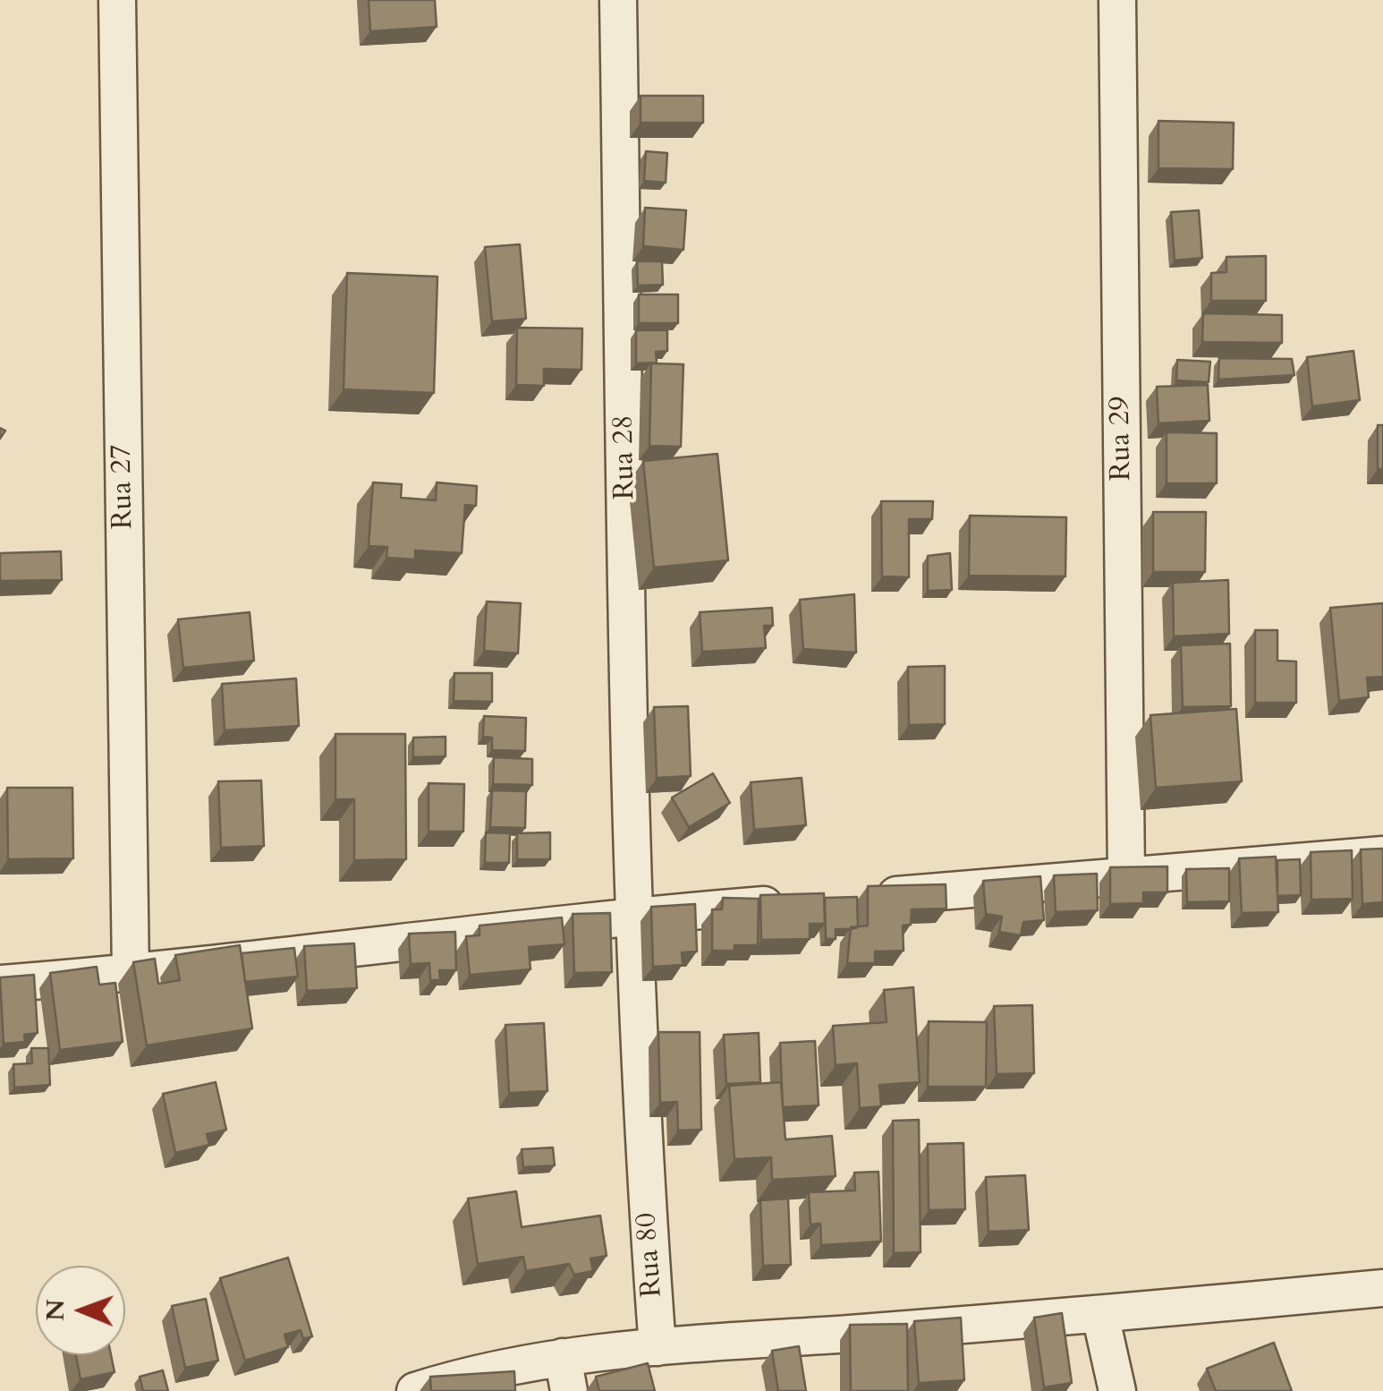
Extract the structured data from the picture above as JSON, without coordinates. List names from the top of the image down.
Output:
{
  "streets": {
    "street": [
      "Rua 29",
      "Rua 28",
      "Rua 27",
      "Rua 80"
    ]
  },
  "crossings": [
    ["Rua 28", "Rua 80"]
  ],
  "north": "left"
}
